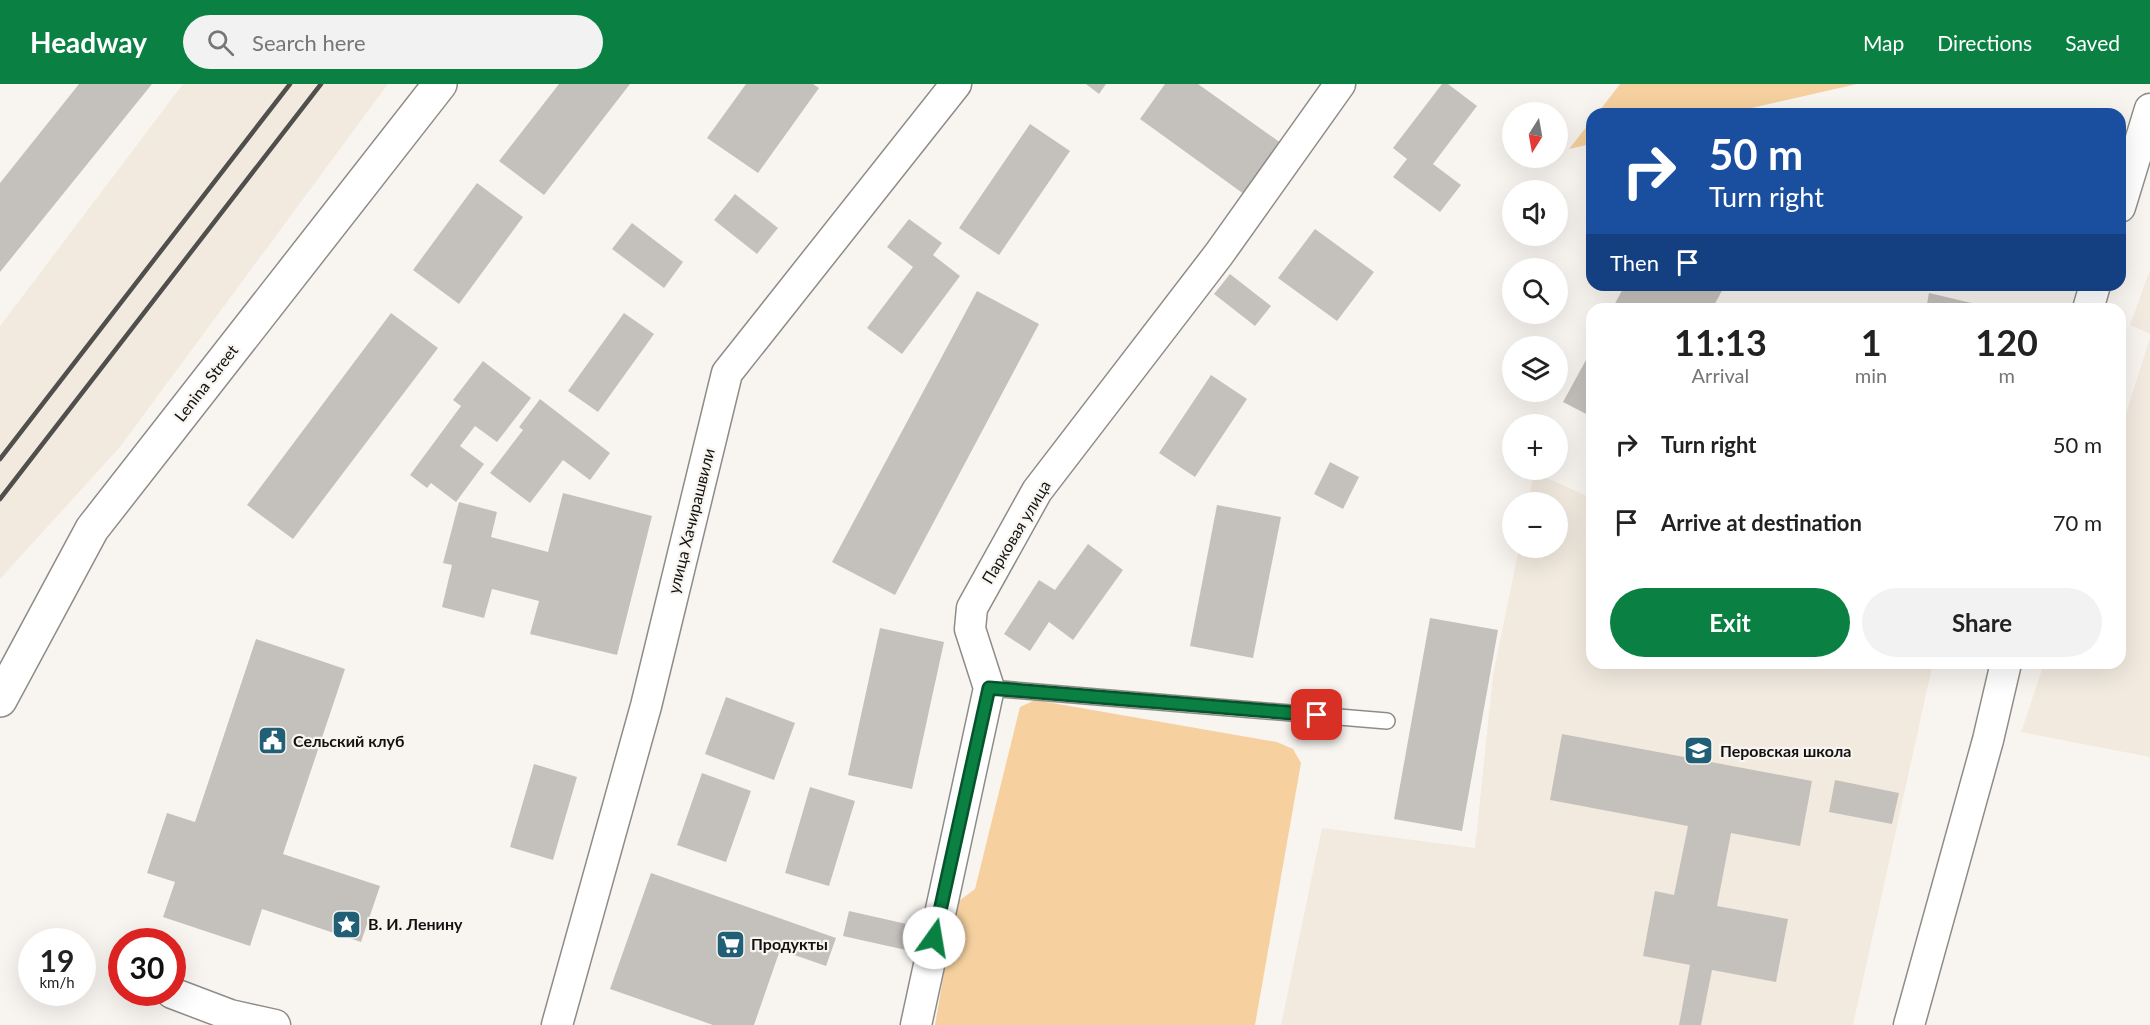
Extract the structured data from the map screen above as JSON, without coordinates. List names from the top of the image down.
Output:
{
  "streets": {
    "street": ["Lenina Street", "улица Хачирашвили", "Парковая улица"]
  },
  "places": {
    "public building": ["Сельский клуб"],
    "school or university": ["Перовская школа"],
    "place": ["В. И. Ленину"],
    "supermarket": ["Продукты"]
  },
  "north": "bottom",
  "page": {
    "header": "Headway",
    "search": "Search here",
    "nav": ["Map", "Directions", "Saved"],
    "map_buttons": ["+", "−"],
    "turn": ["50 m", "Turn right"],
    "then": "Then",
    "eta": [
      "11:13",
      "Arrival",
      "1",
      "min",
      "120",
      "m"
    ],
    "list": [
      {
        "name": "Turn right",
        "value": "50 m"
      },
      {
        "name": "Arrive at destination",
        "value": "70 m"
      }
    ],
    "buttons": ["Exit", "Share"],
    "speed": "19 km/h",
    "limit": "30"
  }
}
